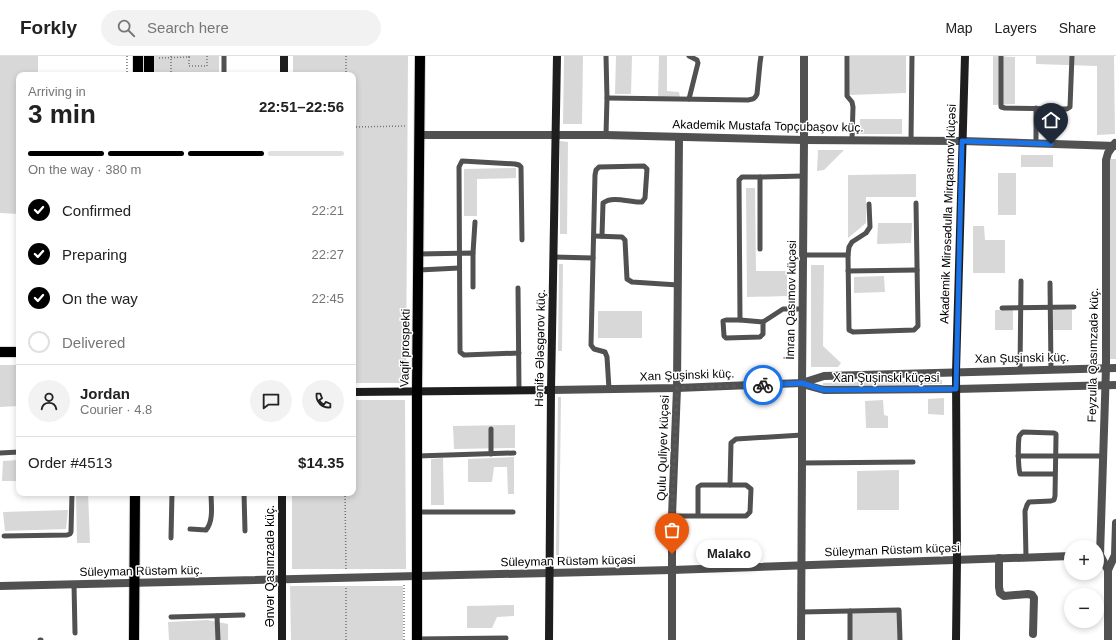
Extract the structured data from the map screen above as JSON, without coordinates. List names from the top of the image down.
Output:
{
  "streets": {
    "main road": ["Vaqif prospekti"],
    "street": [
      "Akademik Mustafa Topçubaşov küç.",
      "Akademik Mirəsədulla Mirqasımov küçəsi",
      "İmran Qasımov küçəsi",
      "Hənifə Ələsgərov küç.",
      "Feyzulla Qasımzadə küç.",
      "Xan Şuşinski küç.",
      "Xan Şuşinski küçəsi",
      "Qulu Quliyev küçəsi",
      "Süleyman Rüstəm küçəsi",
      "Ənvər Qasımzadə küç.",
      "Süleyman Rüstəm küç."
    ]
  },
  "crossings": [
    ["Akademik Mustafa Topçubaşov küç.", "Akademik Mirəsədulla Mirqasımov küçəsi"],
    ["Akademik Mustafa Topçubaşov küç.", "İmran Qasımov küçəsi"],
    ["Akademik Mustafa Topçubaşov küç.", "Vaqif prospekti"],
    ["Akademik Mustafa Topçubaşov küç.", "Hənifə Ələsgərov küç."],
    ["Akademik Mustafa Topçubaşov küç.", "Feyzulla Qasımzadə küç."],
    ["Akademik Mustafa Topçubaşov küç.", "Qulu Quliyev küçəsi"],
    ["Akademik Mirəsədulla Mirqasımov küçəsi", "Xan Şuşinski küç."],
    ["Akademik Mirəsədulla Mirqasımov küçəsi", "Xan Şuşinski küçəsi"],
    ["İmran Qasımov küçəsi", "Xan Şuşinski küç."],
    ["İmran Qasımov küçəsi", "Xan Şuşinski küçəsi"],
    ["İmran Qasımov küçəsi", "Süleyman Rüstəm küçəsi"],
    ["Vaqif prospekti", "Xan Şuşinski küç."],
    ["Vaqif prospekti", "Süleyman Rüstəm küçəsi"],
    ["Hənifə Ələsgərov küç.", "Xan Şuşinski küç."],
    ["Hənifə Ələsgərov küç.", "Süleyman Rüstəm küçəsi"],
    ["Feyzulla Qasımzadə küç.", "Xan Şuşinski küç."],
    ["Feyzulla Qasımzadə küç.", "Xan Şuşinski küçəsi"],
    ["Xan Şuşinski küç.", "Xan Şuşinski küçəsi"],
    ["Xan Şuşinski küç.", "Qulu Quliyev küçəsi"],
    ["Qulu Quliyev küçəsi", "Süleyman Rüstəm küçəsi"],
    ["Süleyman Rüstəm küçəsi", "Ənvər Qasımzadə küç."],
    ["Süleyman Rüstəm küçəsi", "Süleyman Rüstəm küç."],
    ["Ənvər Qasımzadə küç.", "Süleyman Rüstəm küç."]
  ],
  "places": ["Malako"],
  "page": {
    "header": "Forkly",
    "search": "Search here",
    "nav": ["Map", "Layers", "Share"],
    "heading": ["3 min", "Arriving in", "22:51–22:56"],
    "panel": [
      "Jordan",
      "Courier · 4.8",
      "Order #4513",
      "$14.35"
    ],
    "bar": "On the way · 380 m",
    "list": [
      ["Confirmed", "22:21"],
      ["Preparing", "22:27"],
      ["On the way", "22:45"],
      "Delivered"
    ],
    "map_buttons": ["+", "−"],
    "bubble": "Malako"
  }
}
